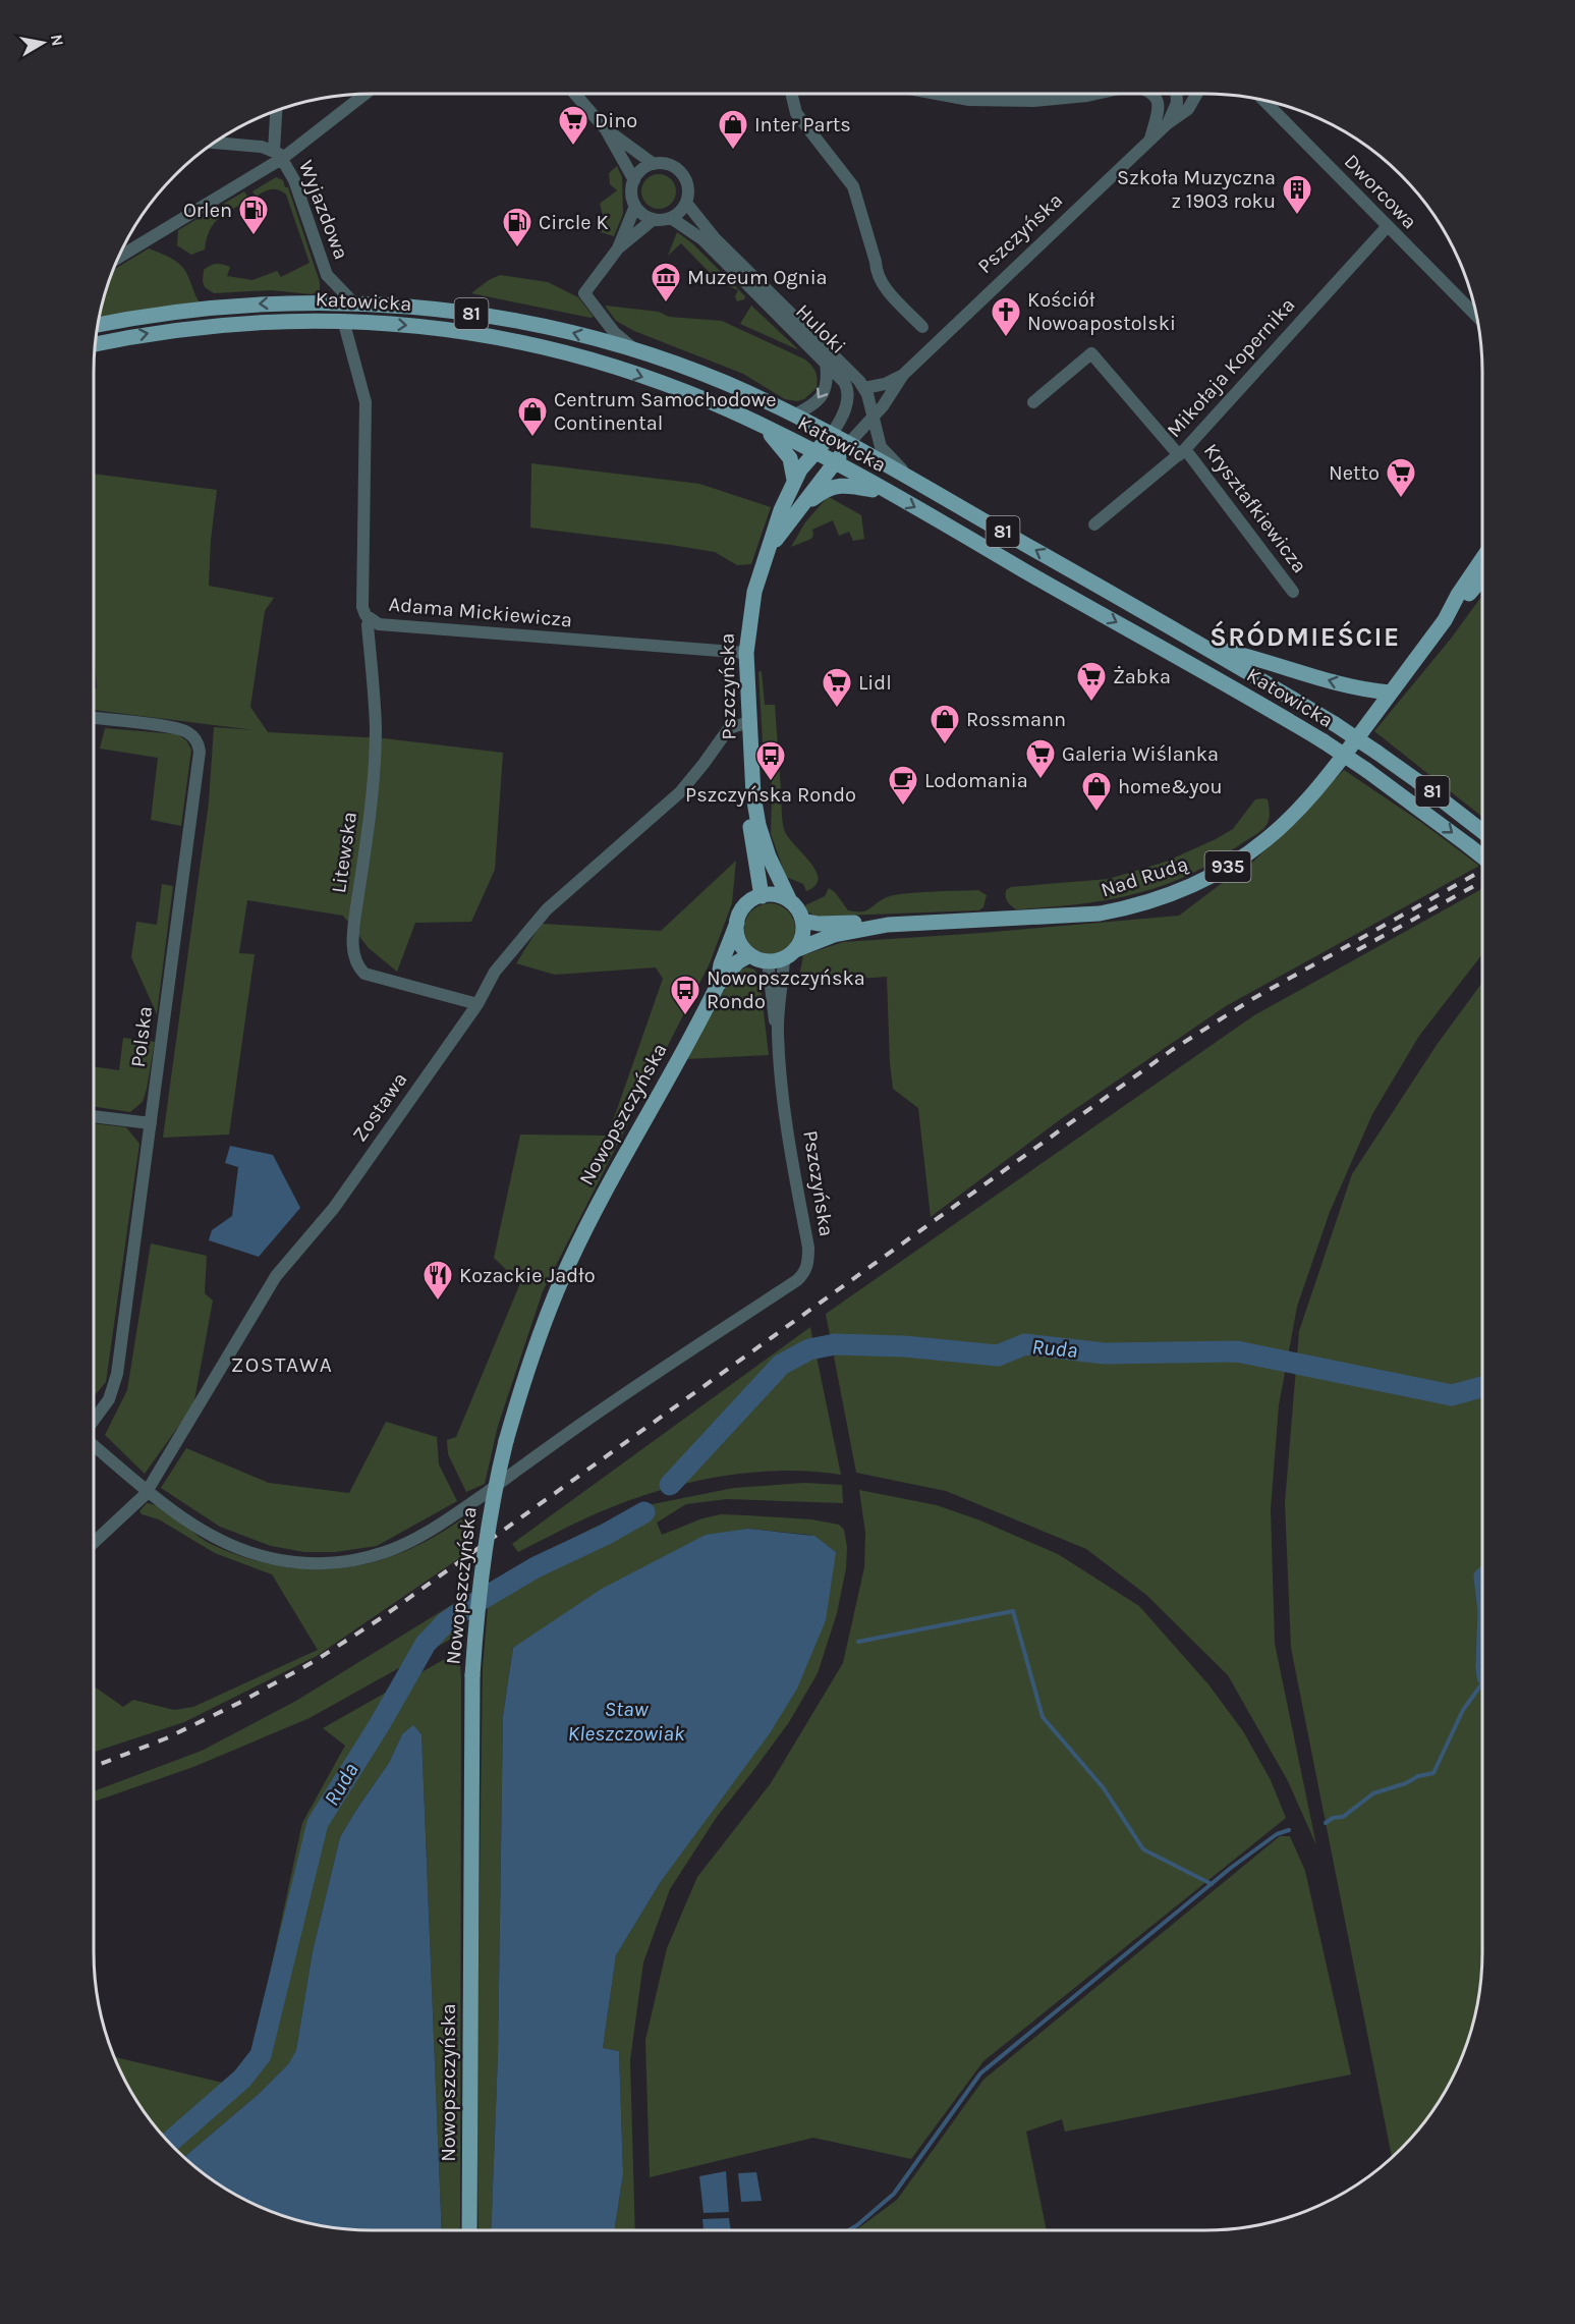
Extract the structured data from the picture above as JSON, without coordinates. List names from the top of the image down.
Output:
{
  "streets": {
    "main road": [
      "Pszczyńska",
      "Katowicka",
      "81",
      "935",
      "Nad Rudą",
      "Nowopszczyńska"
    ],
    "street": [
      "Dworcowa",
      "Wyjazdowa",
      "Huloki",
      "Mikołaja Kopernika",
      "Krysztafkiewicza",
      "Adama Mickiewicza",
      "Litewska",
      "Polska",
      "Zostawa"
    ]
  },
  "crossings": [
    ["Dworcowa", "Mikołaja Kopernika"],
    ["Wyjazdowa", "Katowicka"],
    ["Pszczyńska", "Katowicka"],
    ["Pszczyńska", "Huloki"],
    ["Pszczyńska", "Adama Mickiewicza"],
    ["Pszczyńska", "935"],
    ["Pszczyńska", "Nad Rudą"],
    ["Pszczyńska", "Polska"],
    ["Pszczyńska", "Zostawa"],
    ["Pszczyńska", "Nowopszczyńska"],
    ["Katowicka", "Huloki"],
    ["Katowicka", "Adama Mickiewicza"],
    ["Mikołaja Kopernika", "Krysztafkiewicza"],
    ["Adama Mickiewicza", "Litewska"],
    ["Litewska", "Zostawa"],
    ["935", "Nad Rudą"],
    ["935", "Nowopszczyńska"],
    ["Nad Rudą", "Nowopszczyńska"],
    ["Polska", "Zostawa"]
  ],
  "districts": ["ŚRÓDMIEŚCIE", "ZOSTAWA"],
  "water": ["Ruda", "Staw Kleszczowiak"],
  "places": {
    "supermarket": [
      "Dino",
      "Netto",
      "Żabka",
      "Lidl",
      "Galeria Wiślanka"
    ],
    "shop": [
      "Inter Parts",
      "Centrum Samochodowe Continental",
      "Rossmann",
      "home&you"
    ],
    "building": ["Szkoła Muzyczna z 1903 roku"],
    "fuel station": ["Orlen", "Circle K"],
    "museum": ["Muzeum Ognia"],
    "church": ["Kościół Nowoapostolski"],
    "bus stop": ["Pszczyńska Rondo", "Nowopszczyńska Rondo"],
    "cafe": ["Lodomania"],
    "restaurant": ["Kozackie Jadło"]
  },
  "north": "right"
}
